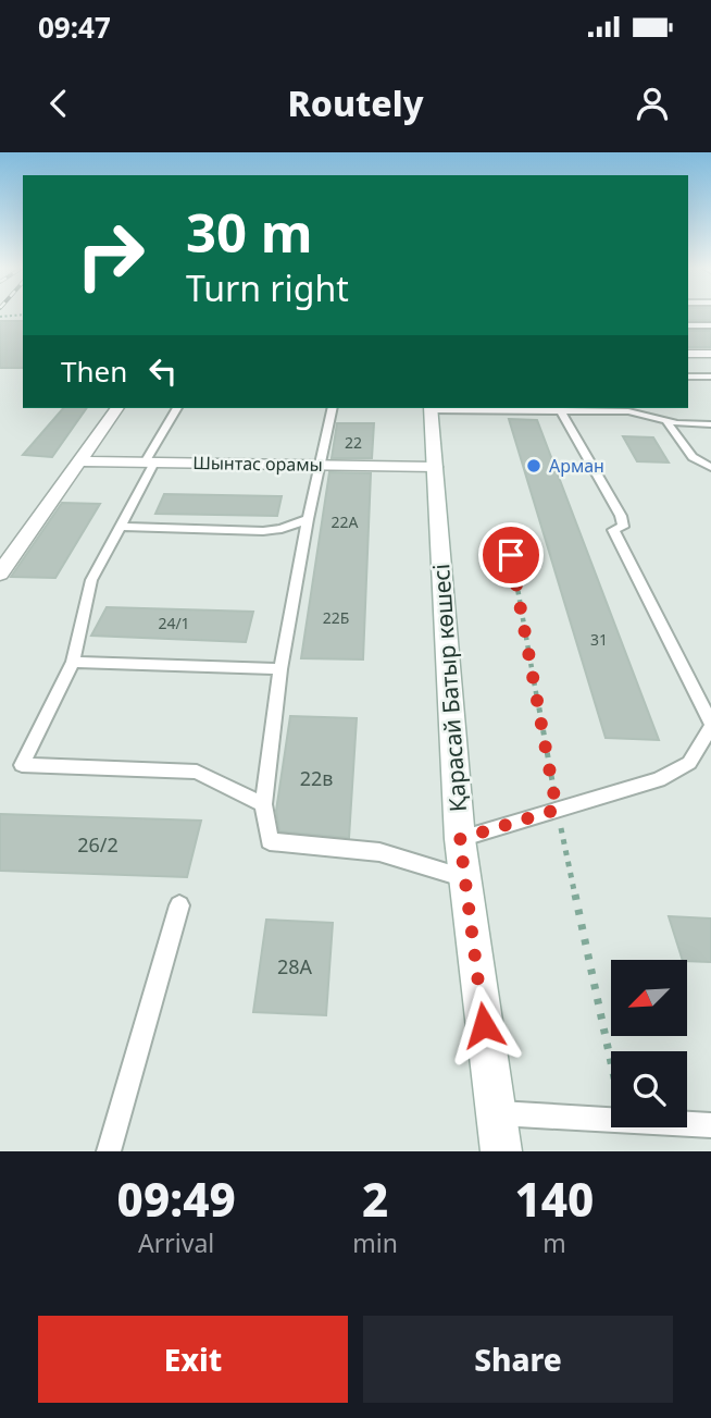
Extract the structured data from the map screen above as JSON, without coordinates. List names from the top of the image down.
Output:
{
  "streets": {
    "street": ["Шынтас орамы", "Қарасай Батыр көшесі"]
  },
  "crossings": [
    ["Шынтас орамы", "Қарасай Батыр көшесі"]
  ],
  "places": ["Арман"],
  "house_numbers": [
    "22",
    "22А",
    "22Б",
    "24/1",
    "31",
    "22в",
    "26/2",
    "28А"
  ],
  "north": "bottom left",
  "page": {
    "status": "09:47",
    "header": "Routely",
    "turn": ["30 m", "Turn right"],
    "then": "Then",
    "eta": [
      "09:49",
      "Arrival",
      "2",
      "min",
      "140",
      "m"
    ],
    "buttons": ["Exit", "Share"]
  }
}
